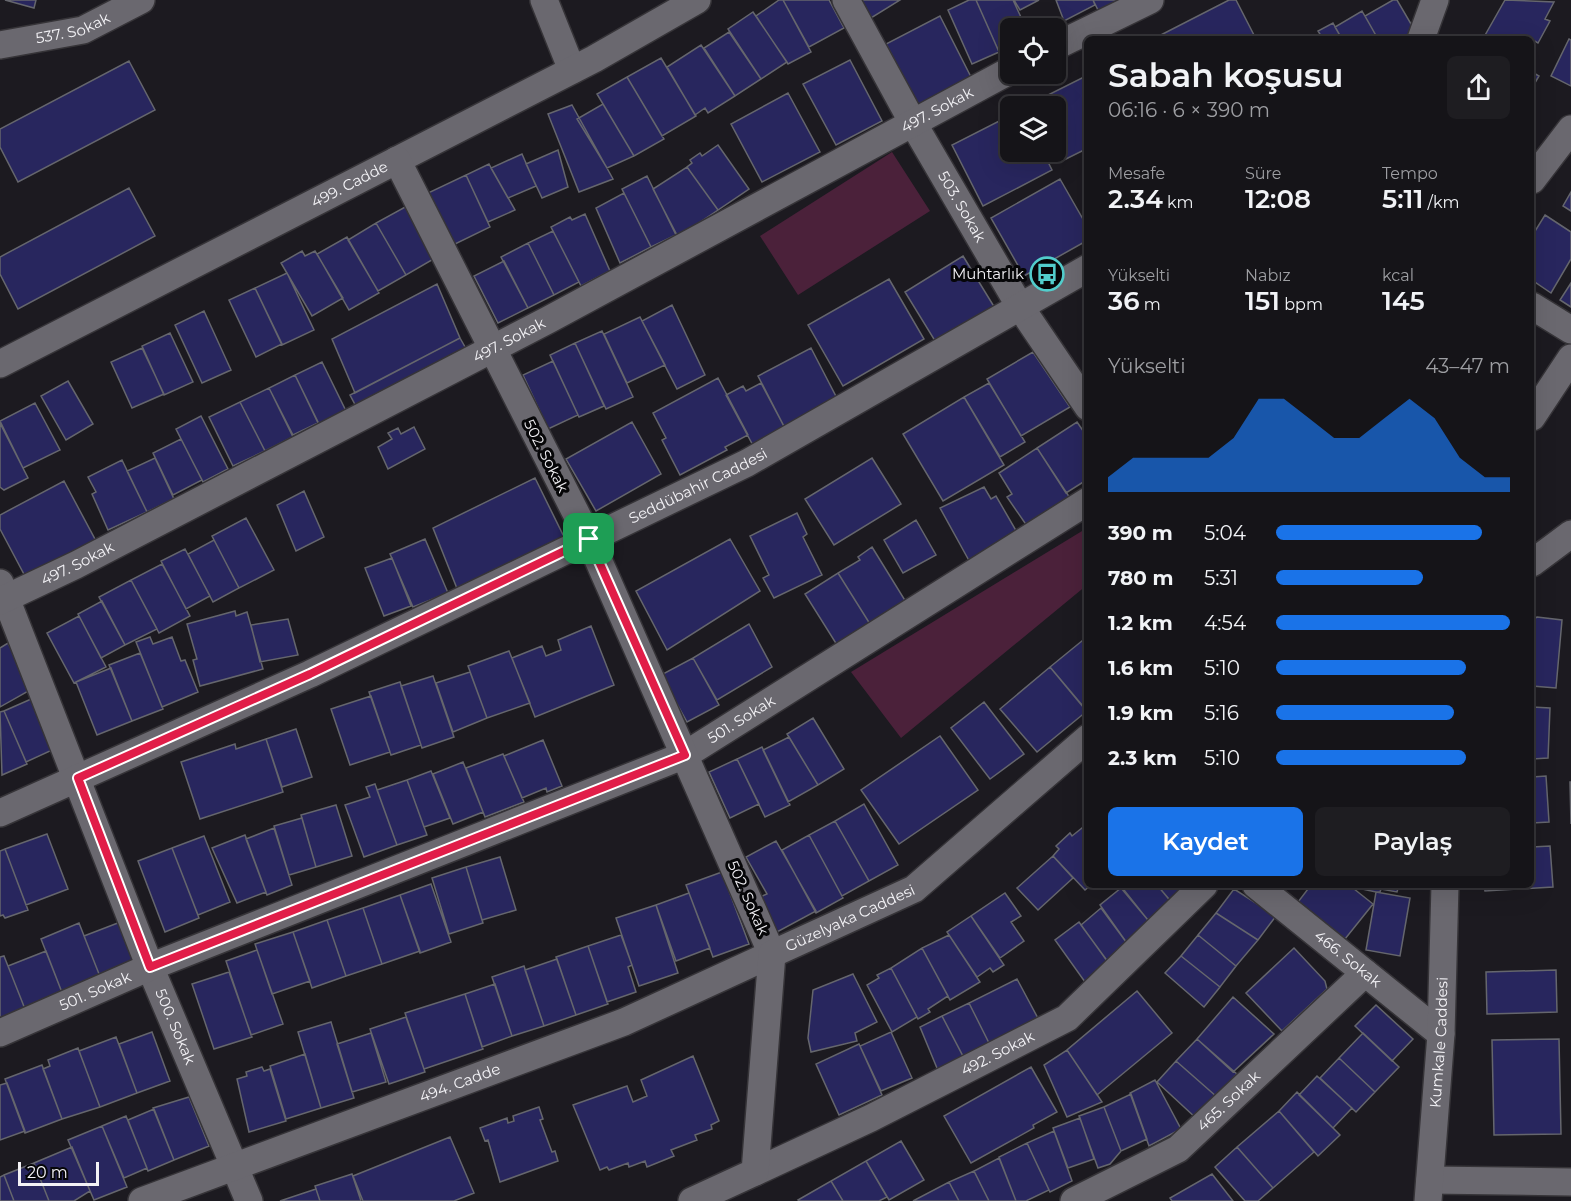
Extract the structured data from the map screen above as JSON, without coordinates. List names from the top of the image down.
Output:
{
  "streets": {
    "street": [
      "537. Sokak",
      "497. Sokak",
      "499. Cadde",
      "503. Sokak",
      "502. Sokak",
      "Seddübahir Caddesi",
      "501. Sokak",
      "Güzelyaka Caddesi",
      "466. Sokak",
      "500. Sokak",
      "Kumkale Caddesi",
      "492. Sokak",
      "494. Cadde",
      "465. Sokak"
    ]
  },
  "crossings": [
    ["497. Sokak", "503. Sokak"],
    ["497. Sokak", "502. Sokak"],
    ["497. Sokak", "500. Sokak"],
    ["499. Cadde", "502. Sokak"],
    ["503. Sokak", "Seddübahir Caddesi"],
    ["502. Sokak", "Seddübahir Caddesi"],
    ["502. Sokak", "501. Sokak"],
    ["502. Sokak", "Güzelyaka Caddesi"],
    ["502. Sokak", "494. Cadde"],
    ["Seddübahir Caddesi", "500. Sokak"],
    ["501. Sokak", "500. Sokak"],
    ["Güzelyaka Caddesi", "492. Sokak"],
    ["Güzelyaka Caddesi", "494. Cadde"],
    ["466. Sokak", "Kumkale Caddesi"],
    ["466. Sokak", "465. Sokak"],
    ["500. Sokak", "494. Cadde"]
  ],
  "places": {
    "bus stop": ["Muhtarlık"]
  },
  "scale_bar": "20 m",
  "page": {
    "heading": ["Sabah koşusu", "06:16 · 6 × 390 m"],
    "stats": [
      ["Mesafe", "2.34 km"],
      ["Süre", "12:08"],
      ["Tempo", "5:11 /km"],
      ["Yükselti", "36 m"],
      ["Nabız", "151 bpm"],
      ["kcal", "145"]
    ],
    "chart": ["Yükselti", "43–47 m"],
    "list": [
      {
        "name": "390 m",
        "note": "5:04"
      },
      {
        "name": "780 m",
        "note": "5:31"
      },
      {
        "name": "1.2 km",
        "note": "4:54"
      },
      {
        "name": "1.6 km",
        "note": "5:10"
      },
      {
        "name": "1.9 km",
        "note": "5:16"
      },
      {
        "name": "2.3 km",
        "note": "5:10"
      }
    ],
    "buttons": ["Kaydet", "Paylaş"],
    "scale": "20 m"
  }
}
